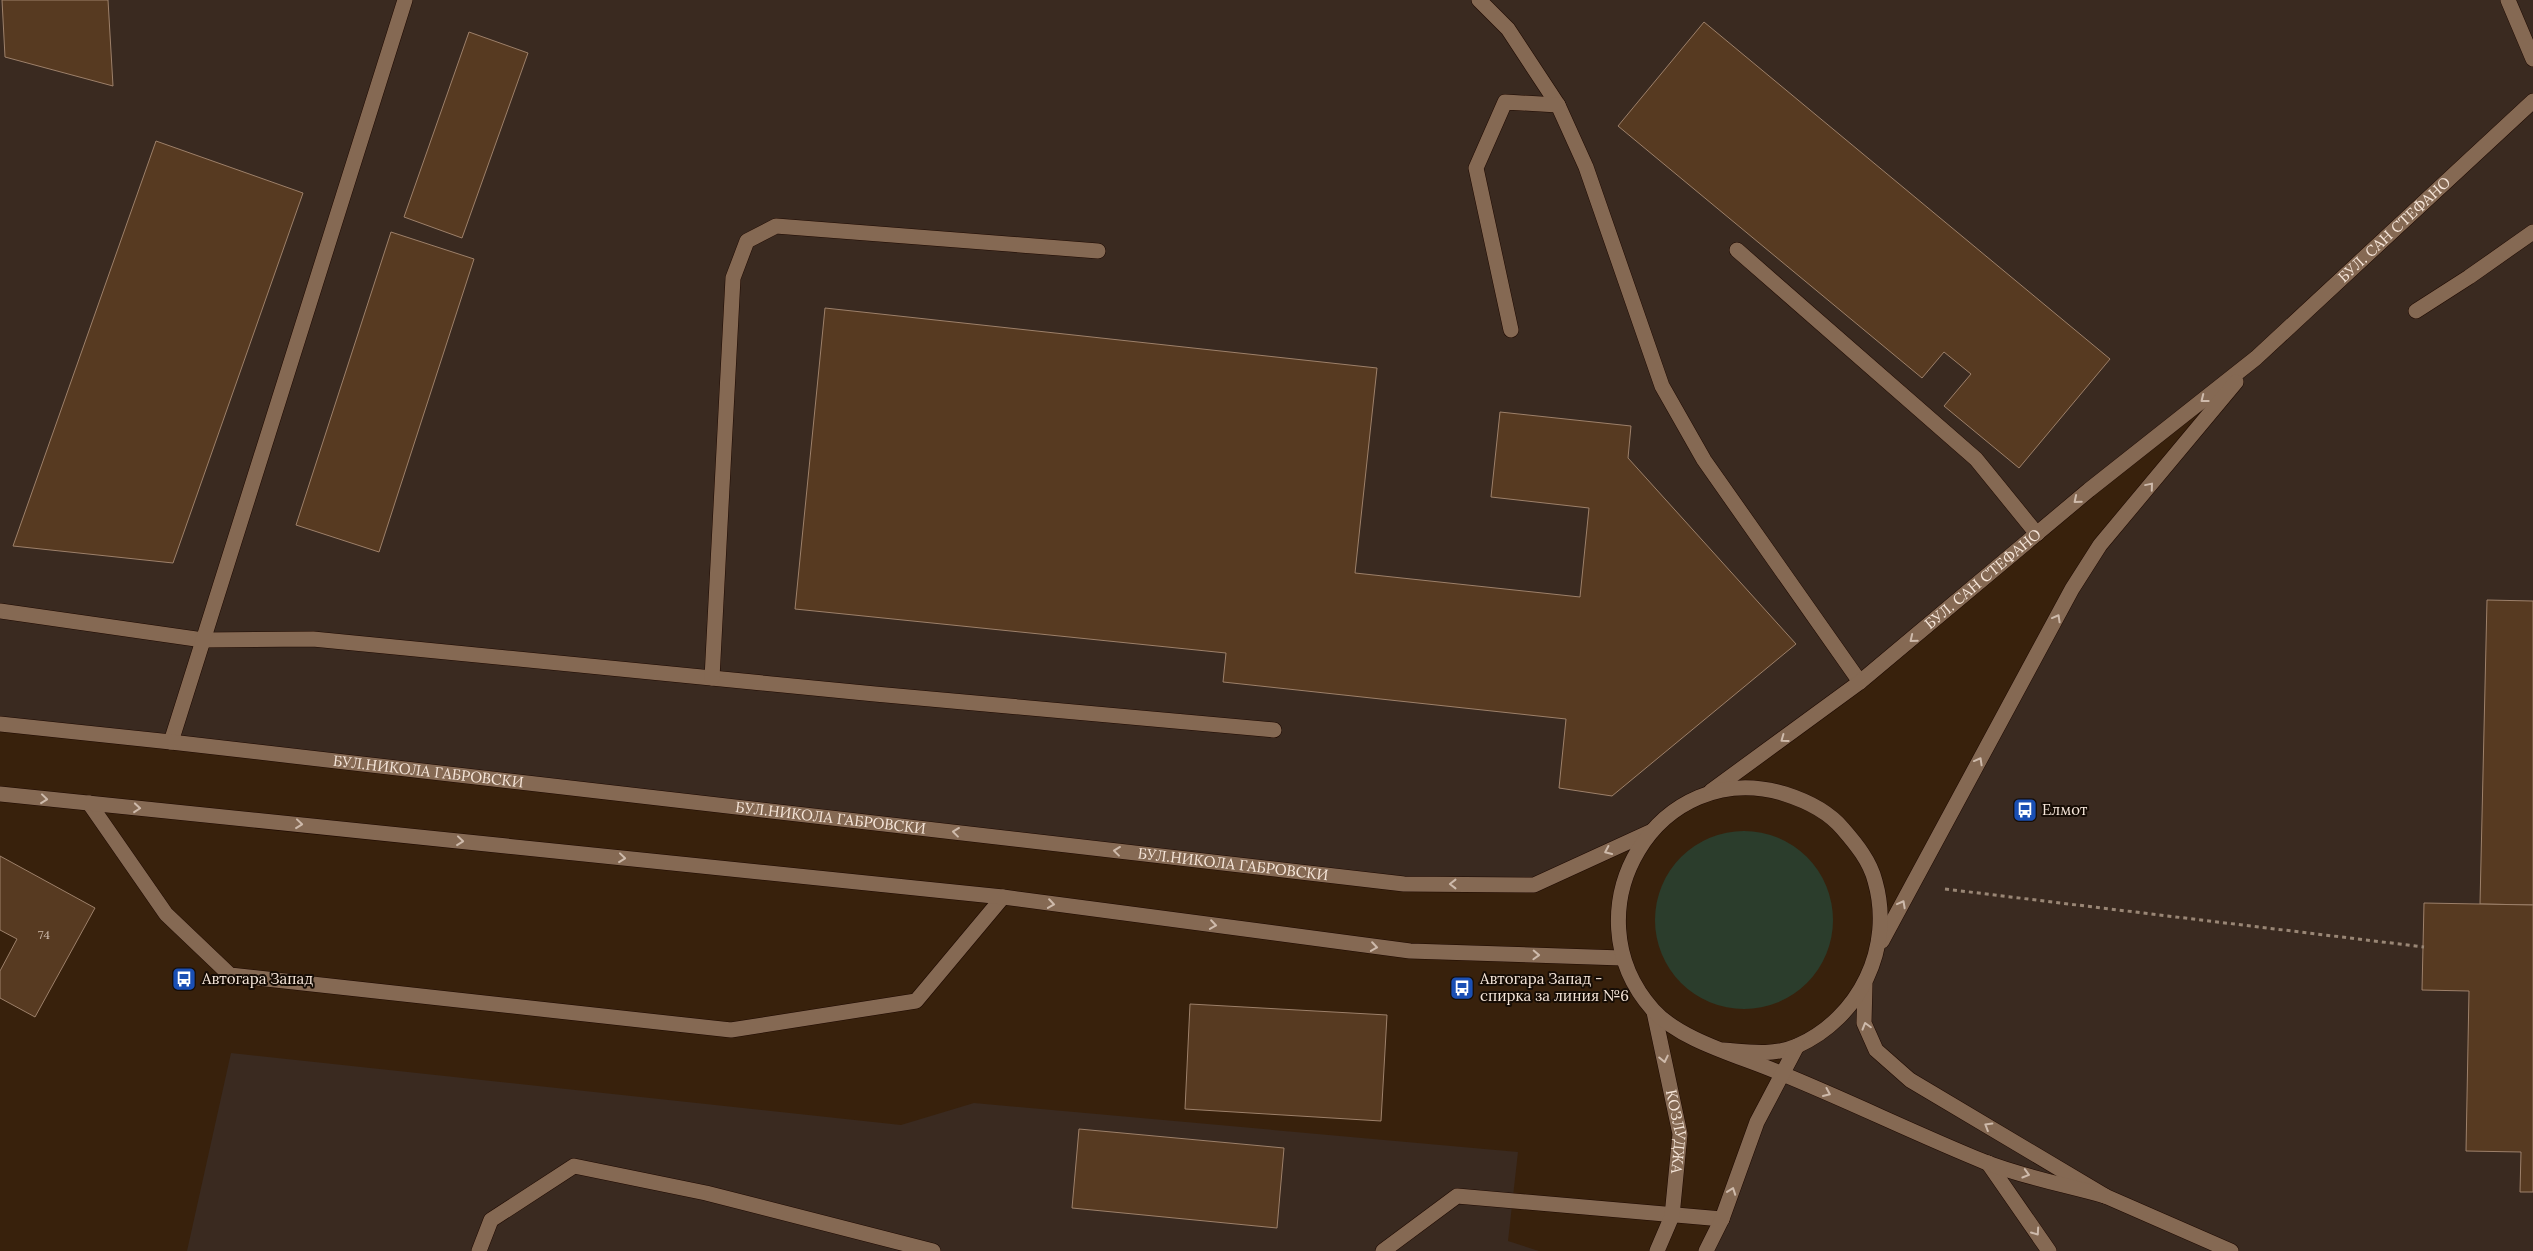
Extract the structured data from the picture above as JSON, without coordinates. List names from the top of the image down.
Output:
{
  "streets": {
    "street": ["БУЛ. САН СТЕФАНО", "БУЛ.НИКОЛА ГАБРОВСКИ", "КОЗЛУДЖА"]
  },
  "one_way": ["КОЗЛУДЖА"],
  "places": {
    "bus stop": ["Елмот", "Автогара Запад", "Автогара Запад - спирка за линия №6"]
  },
  "house_numbers": ["74"]
}
